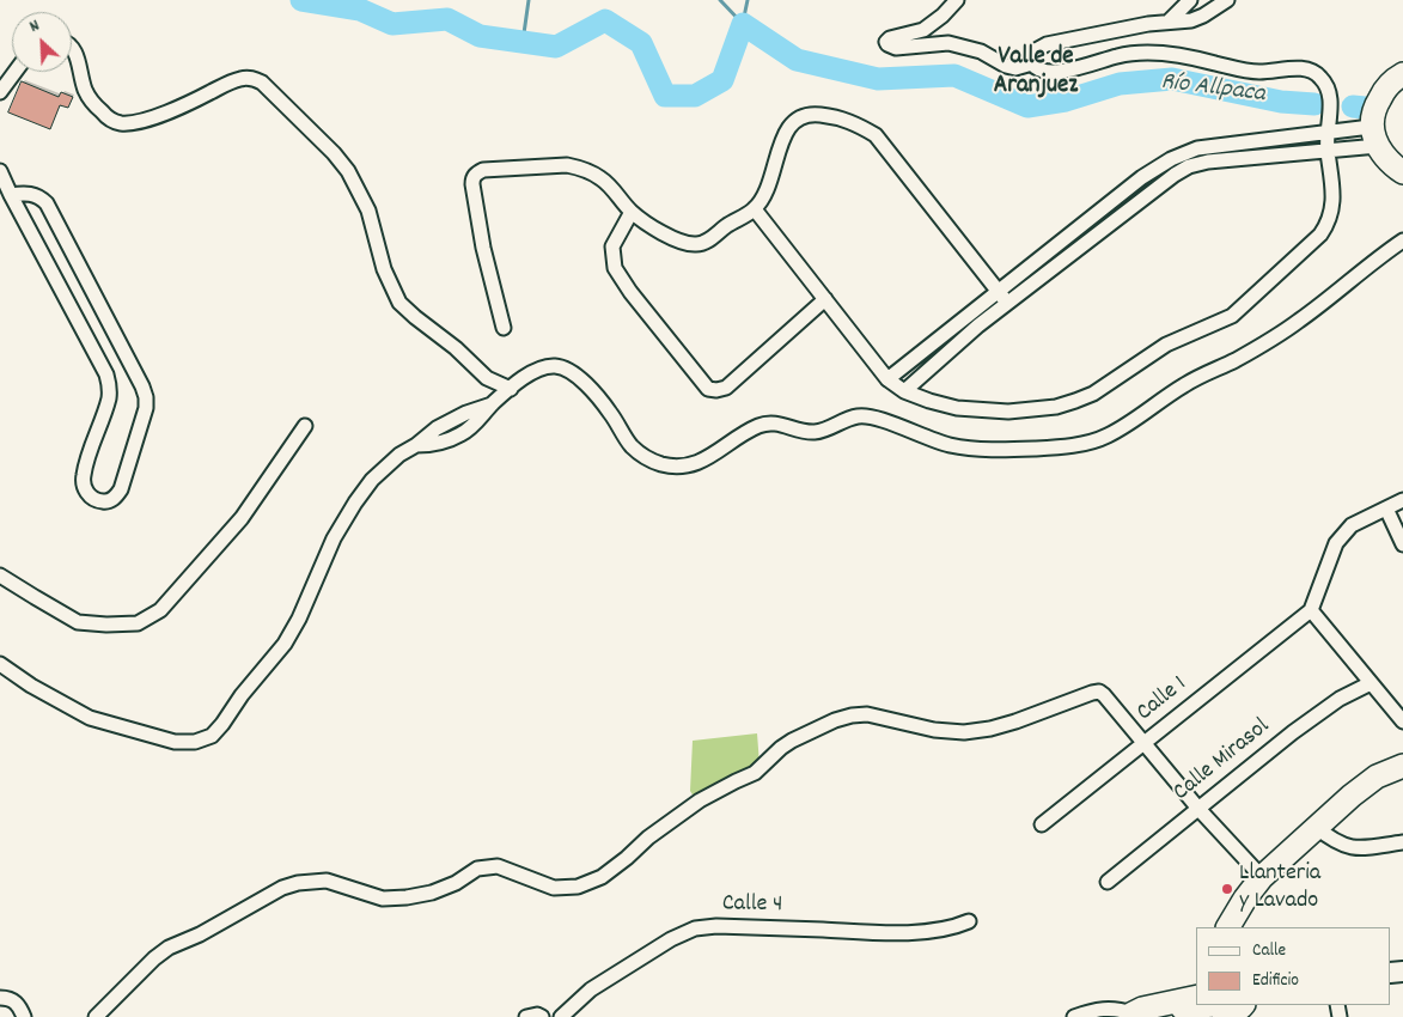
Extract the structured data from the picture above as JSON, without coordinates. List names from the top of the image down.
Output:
{
  "streets": {
    "street": ["Calle 1", "Calle Mirasol", "Calle 4"]
  },
  "districts": ["Valle de Aranjuez"],
  "water": ["Río Allpaca"],
  "places": ["Llanteria y Lavado"],
  "legend": ["Calle", "Edificio"],
  "north": "top left"
}
